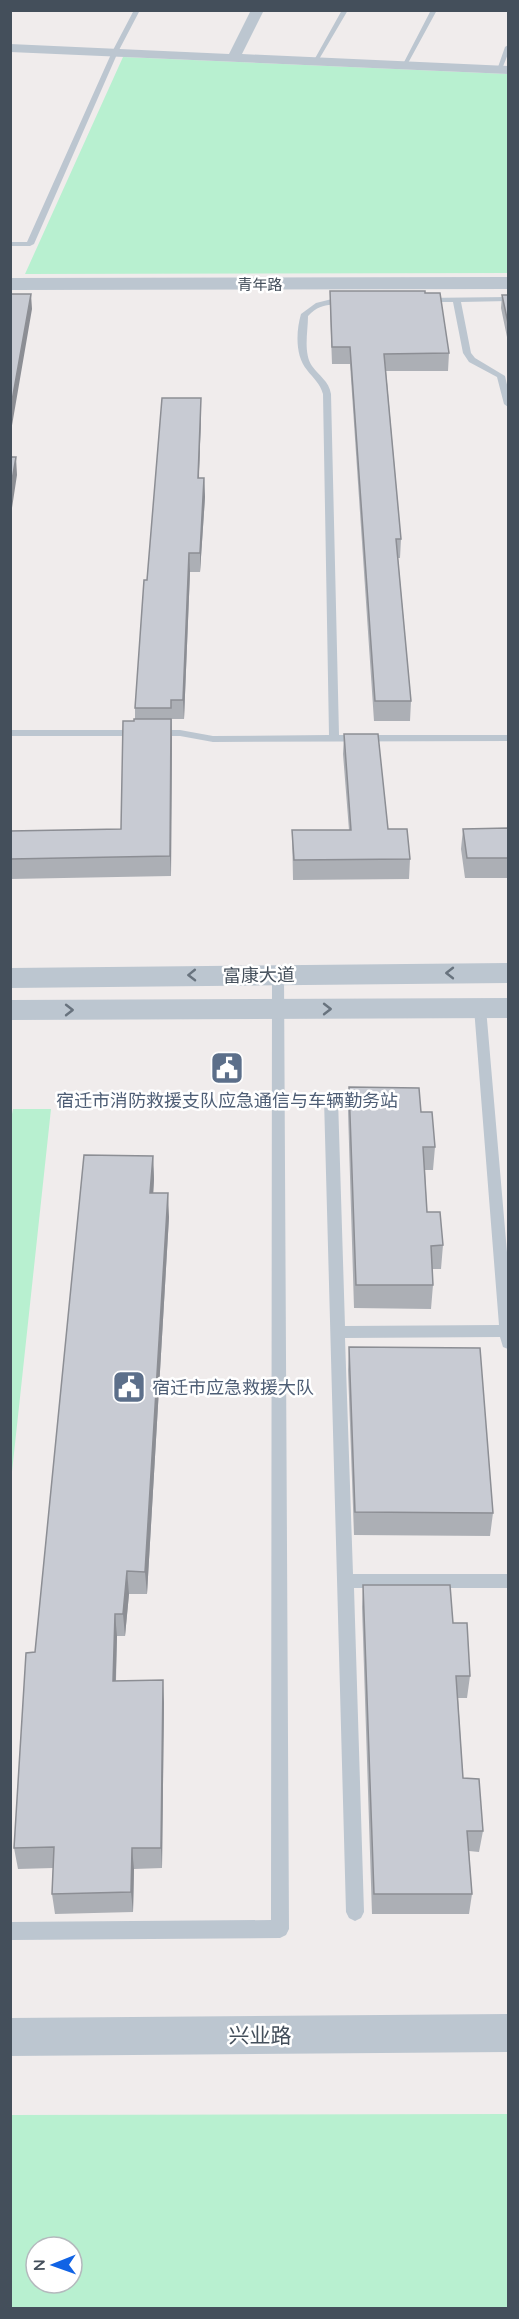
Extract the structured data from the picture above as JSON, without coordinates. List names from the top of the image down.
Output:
{
  "streets": {
    "street": ["青年路", "富康大道", "兴业路"]
  },
  "places": {
    "public building": ["宿迁市消防救援支队应急通信与车辆勤务站", "宿迁市应急救援大队"]
  },
  "north": "left"
}
